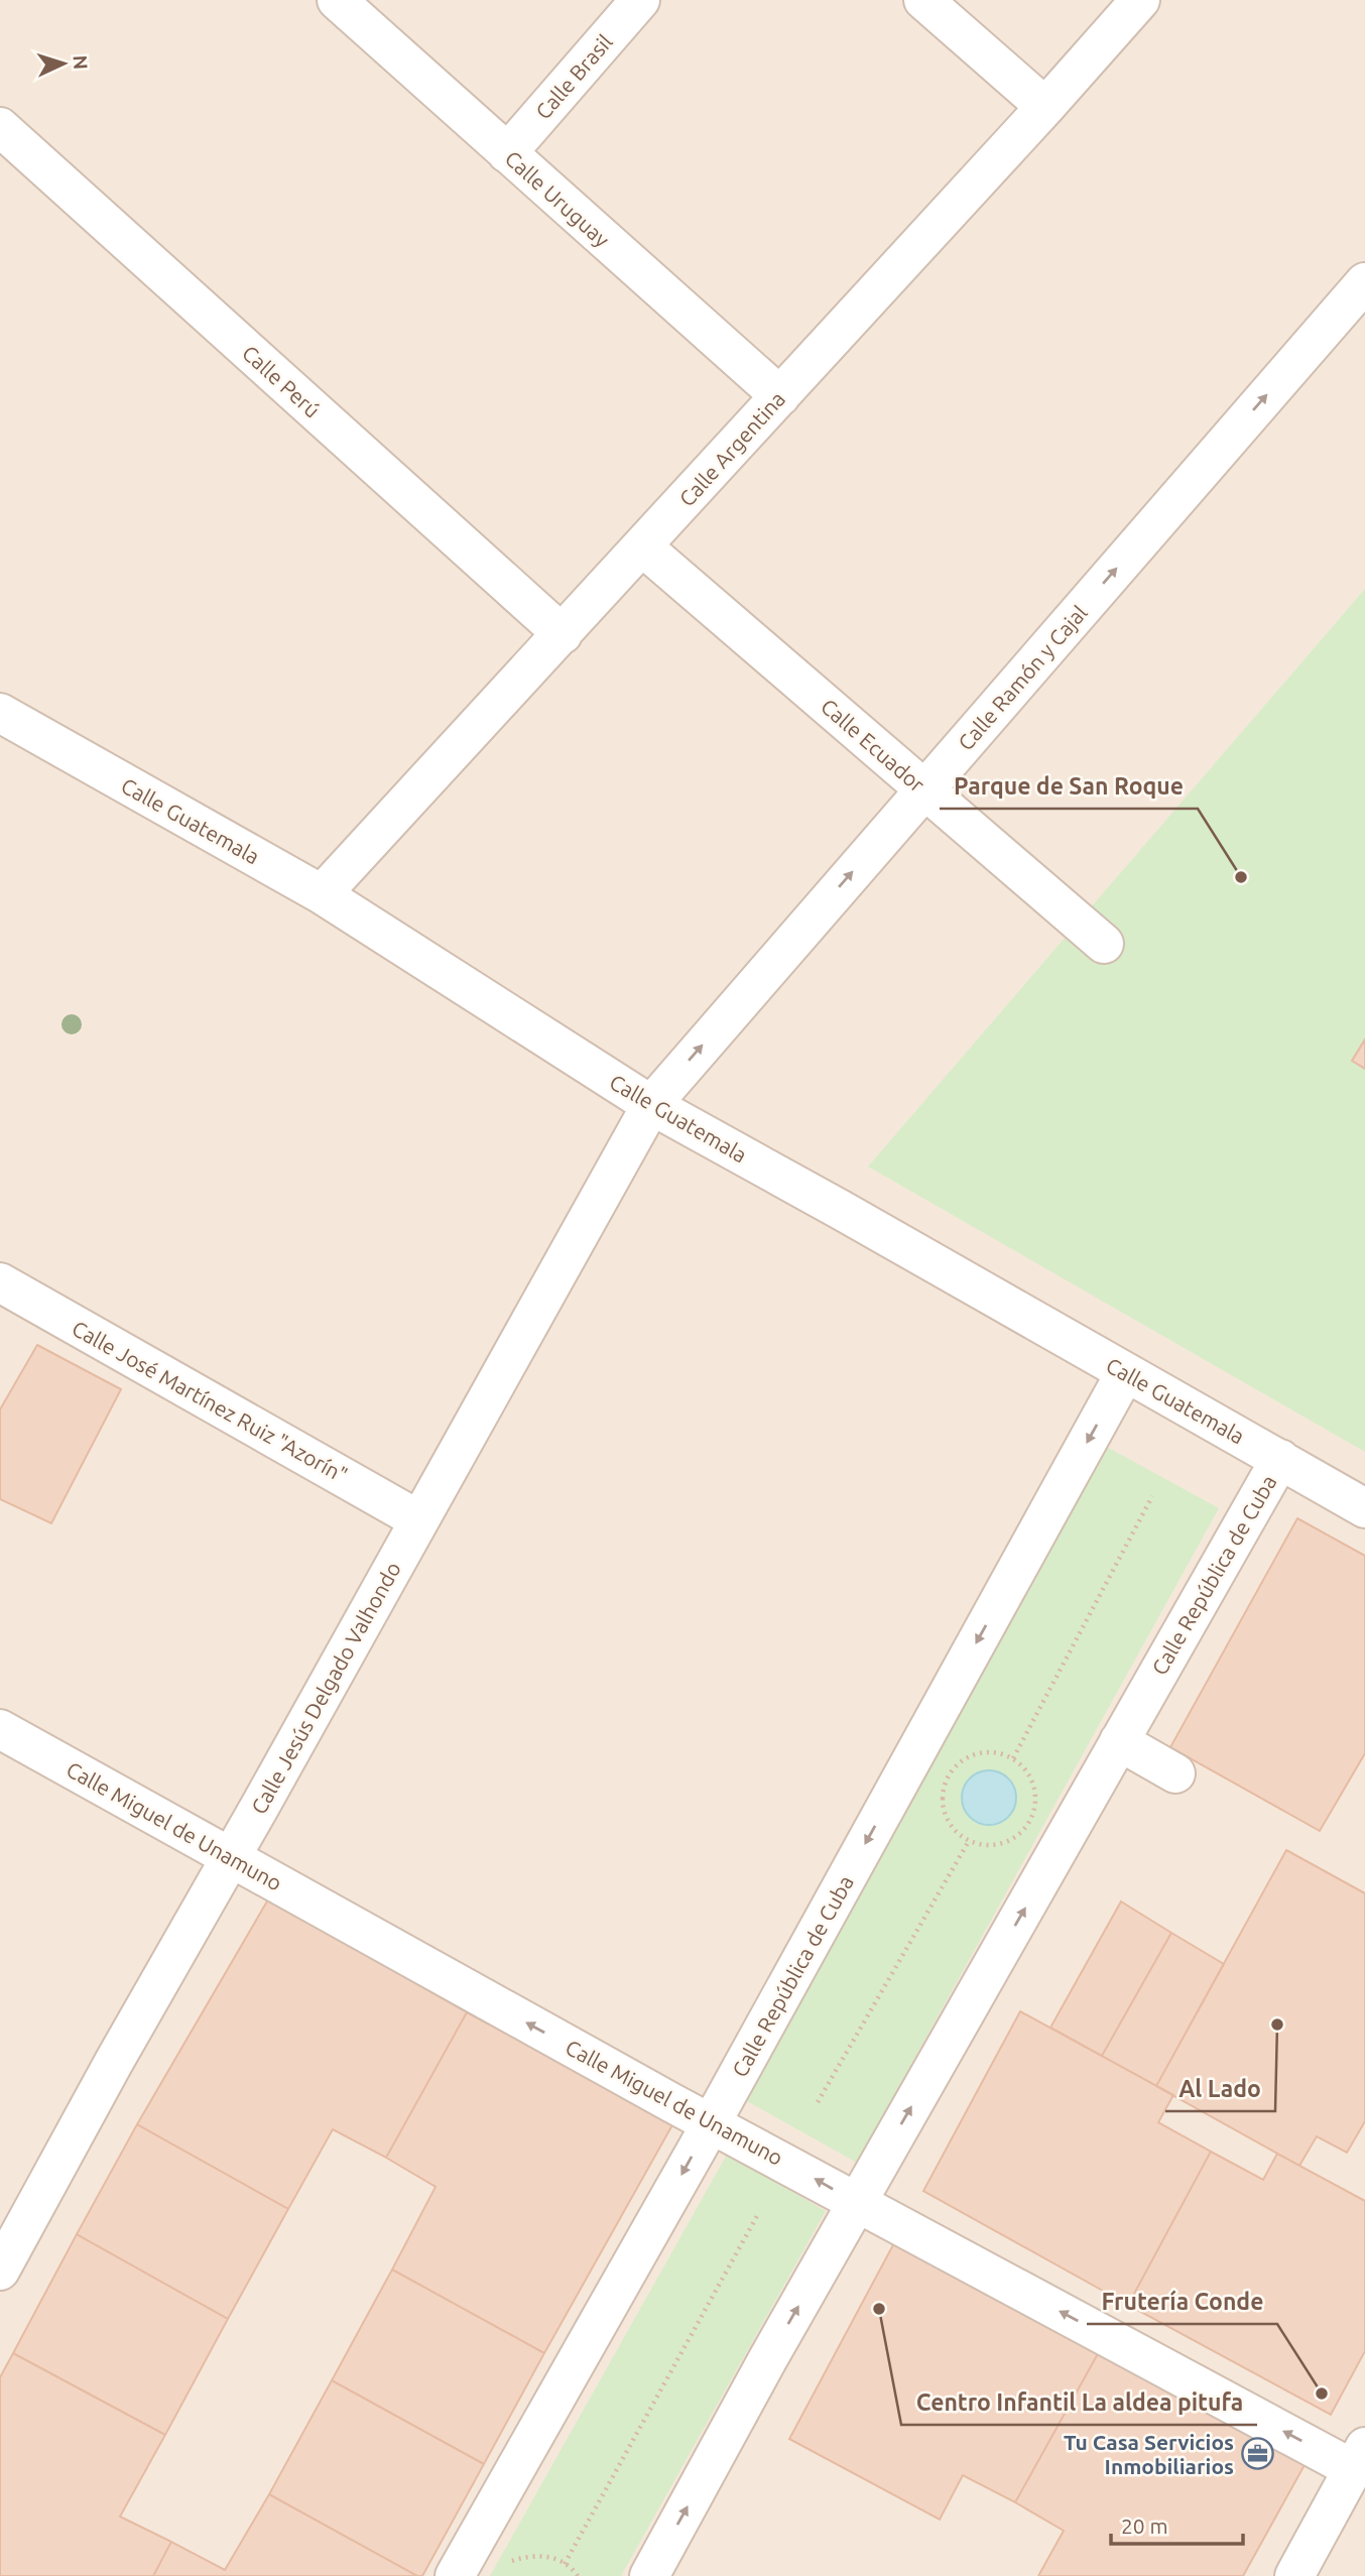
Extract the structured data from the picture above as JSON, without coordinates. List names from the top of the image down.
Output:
{
  "streets": {
    "street": [
      "Calle Brasil",
      "Calle Uruguay",
      "Calle Perú",
      "Calle Argentina",
      "Calle Ramón y Cajal",
      "Calle Ecuador",
      "Calle Guatemala",
      "Calle José Martínez Ruiz \"Azorín\"",
      "Calle República de Cuba",
      "Calle Jesús Delgado Valhondo",
      "Calle Miguel de Unamuno"
    ]
  },
  "crossings": [
    ["Calle Brasil", "Calle Uruguay"],
    ["Calle Uruguay", "Calle Argentina"],
    ["Calle Perú", "Calle Argentina"],
    ["Calle Argentina", "Calle Ecuador"],
    ["Calle Argentina", "Calle Guatemala"],
    ["Calle Ramón y Cajal", "Calle Ecuador"],
    ["Calle Ramón y Cajal", "Calle Guatemala"],
    ["Calle Ramón y Cajal", "Calle Jesús Delgado Valhondo"],
    ["Calle Guatemala", "Calle República de Cuba"],
    ["Calle Guatemala", "Calle Jesús Delgado Valhondo"],
    ["Calle José Martínez Ruiz \"Azorín\"", "Calle Jesús Delgado Valhondo"],
    ["Calle República de Cuba", "Calle Miguel de Unamuno"],
    ["Calle Jesús Delgado Valhondo", "Calle Miguel de Unamuno"]
  ],
  "one_way": ["Calle Ramón y Cajal", "Calle Miguel de Unamuno"],
  "places": {
    "other": [
      "Parque de San Roque",
      "Al Lado",
      "Centro Infantil La aldea pitufa",
      "Frutería Conde"
    ],
    "office": ["Tu Casa Servicios Inmobiliarios"]
  },
  "scale_bar": "20 m",
  "north": "right"
}
